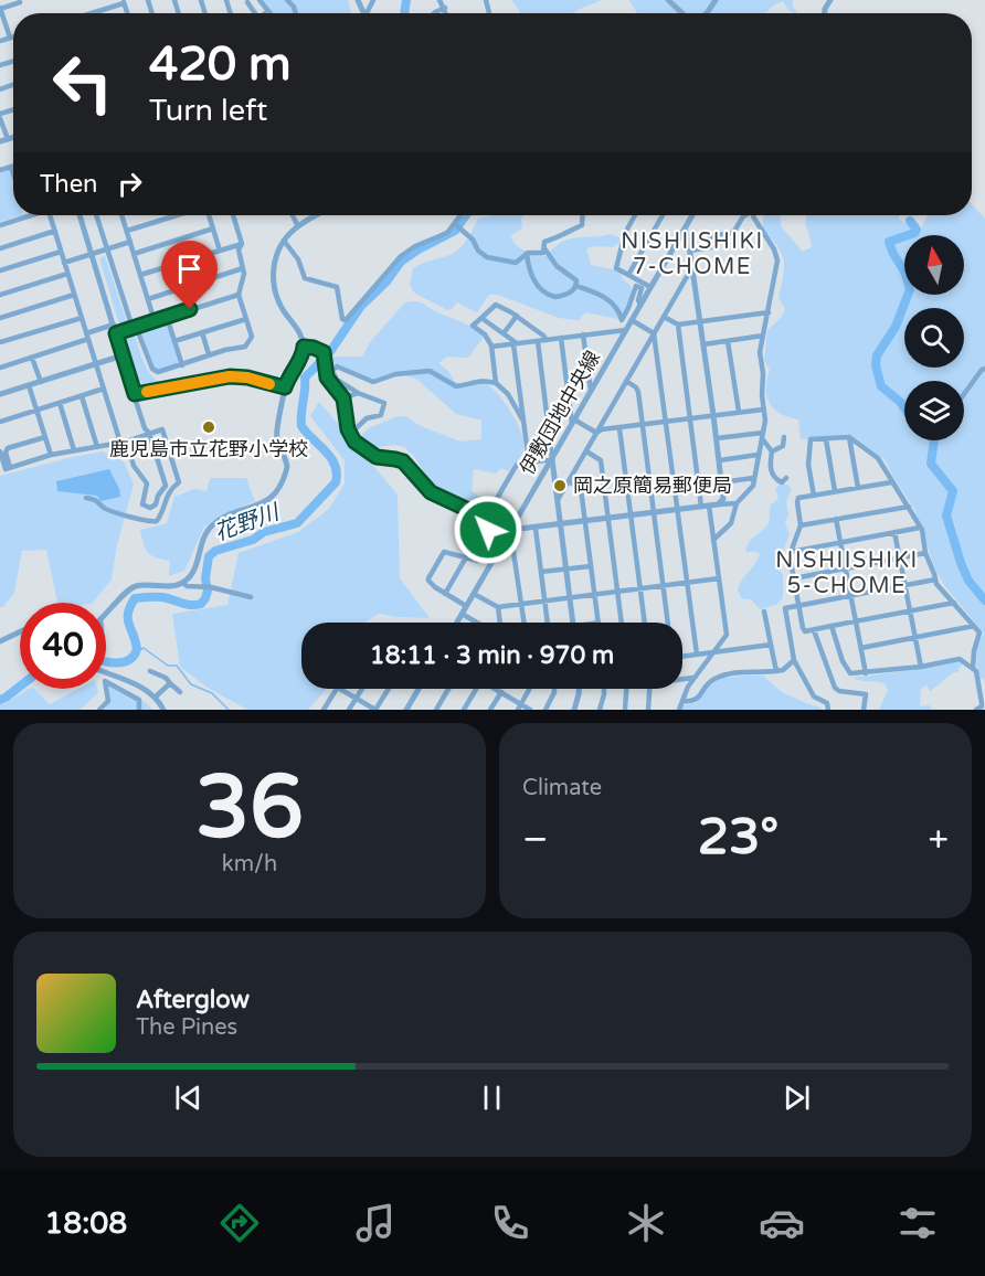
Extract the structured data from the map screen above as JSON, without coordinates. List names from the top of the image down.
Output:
{
  "streets": {
    "street": ["伊敷団地中央線"]
  },
  "districts": ["NISHIISHIKI 7-CHOME", "NISHIISHIKI 5-CHOME"],
  "water": ["花野川"],
  "places": ["鹿児島市立花野小学校", "岡之原簡易郵便局"],
  "north": "top",
  "page": {
    "turn": ["420 m", "Turn left"],
    "then": "Then",
    "limit": "40",
    "trip": "18:11 · 3 min · 970 m",
    "tile": [
      ["36", "km/h"],
      "Climate"
    ],
    "heat": ["−", "23°", "+"],
    "song": ["Afterglow", "The Pines"],
    "tabs": "18:08"
  }
}
